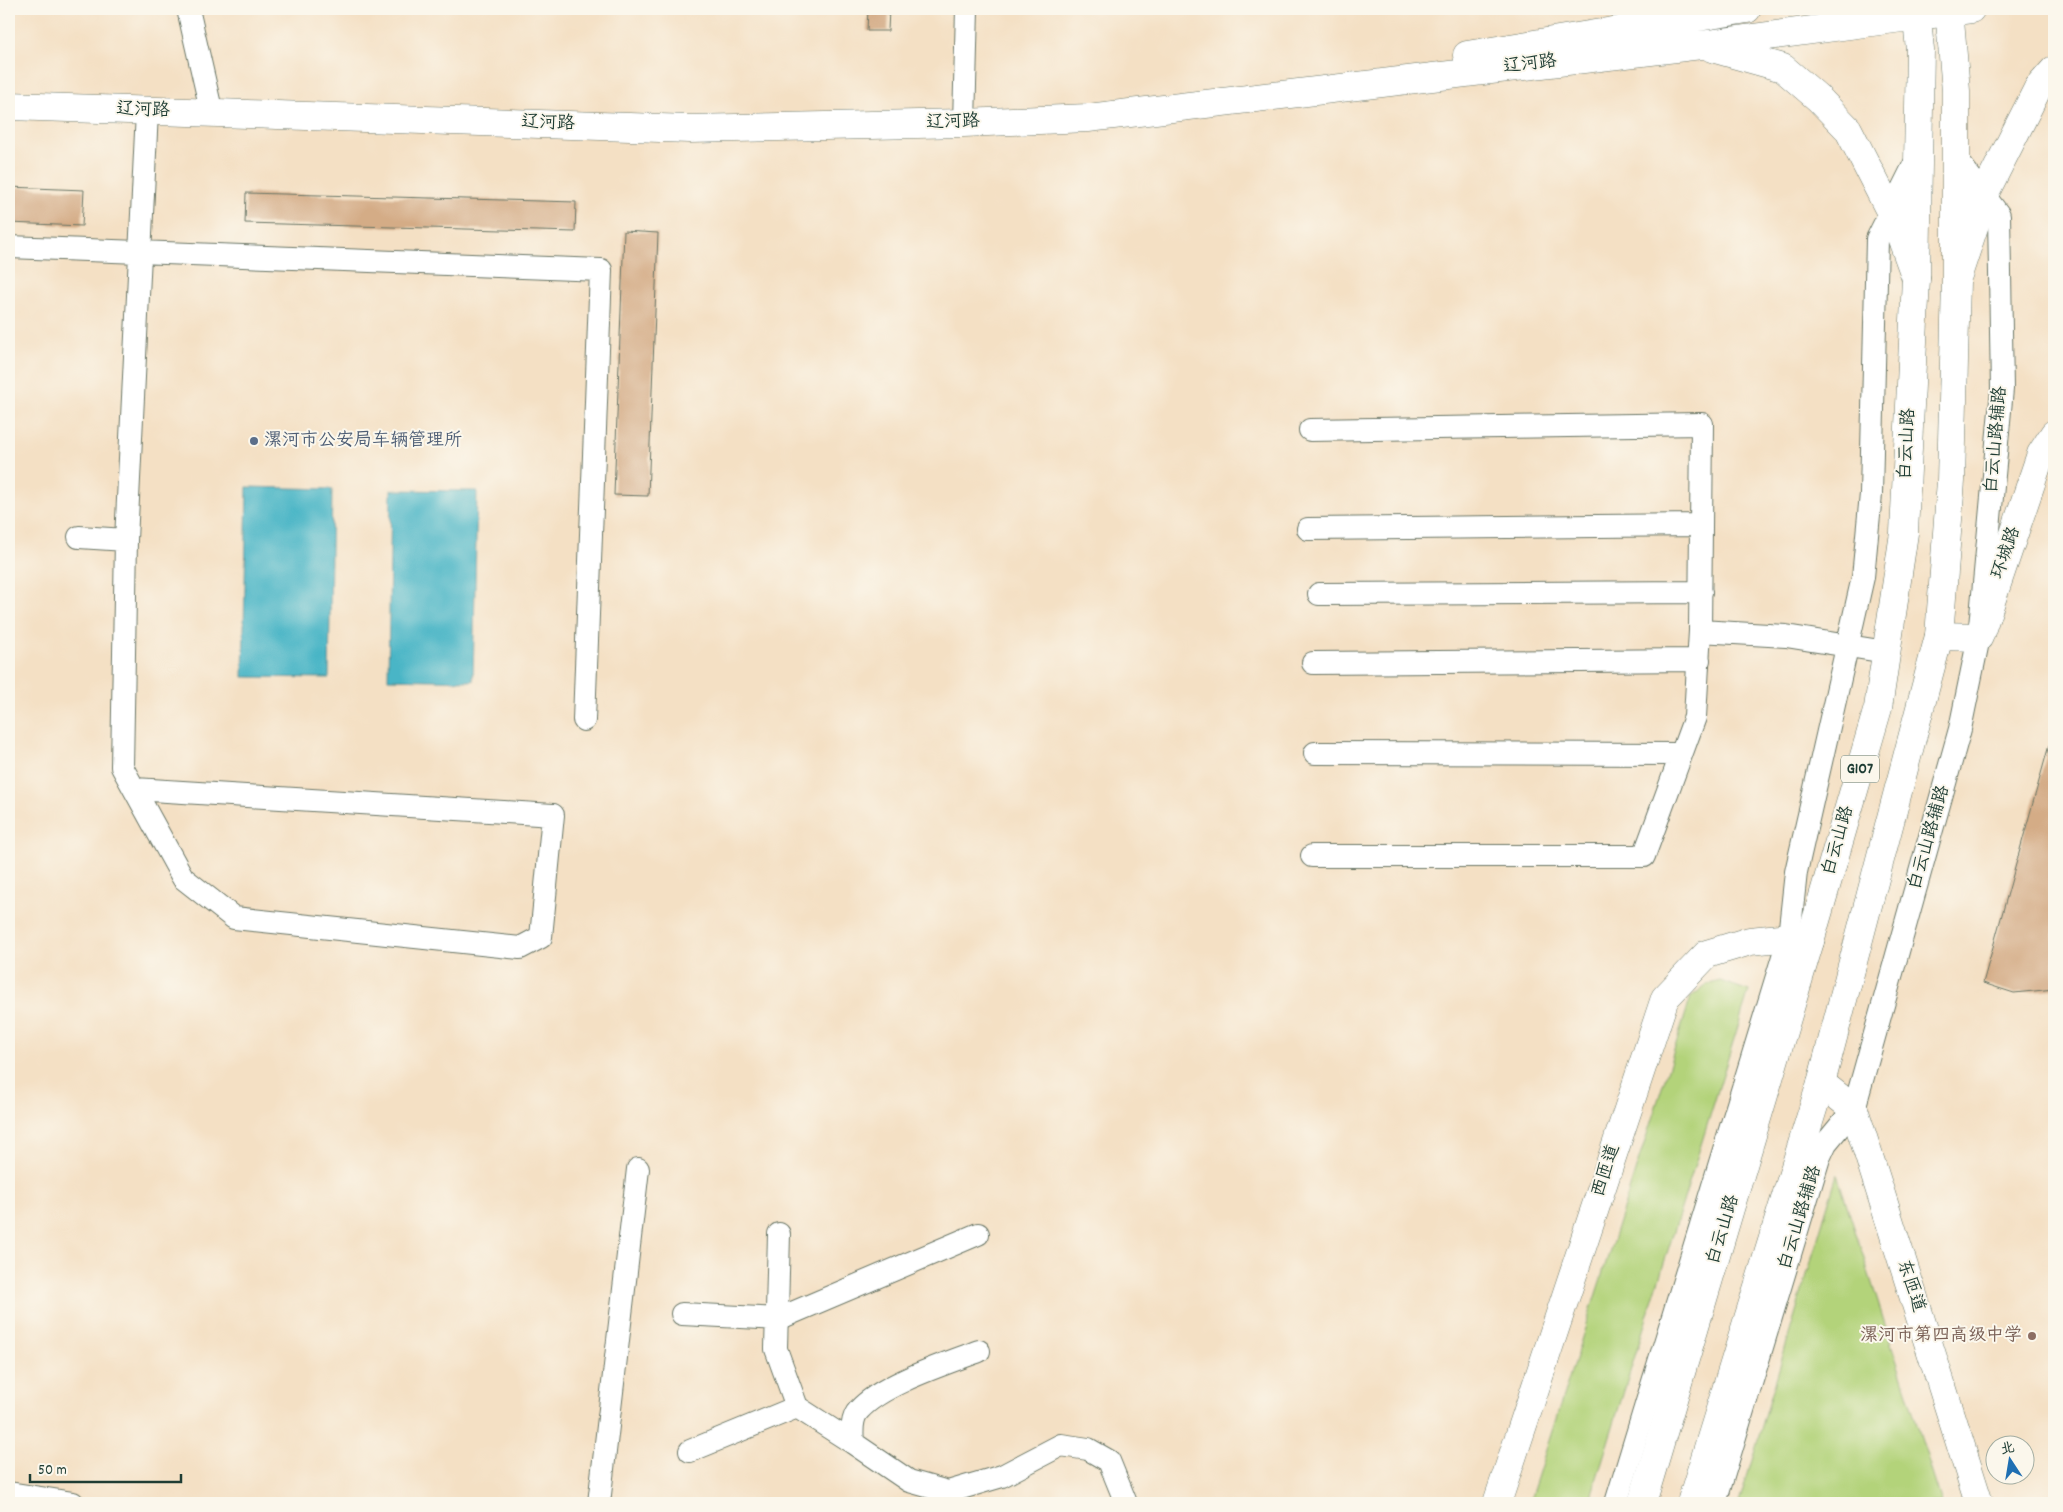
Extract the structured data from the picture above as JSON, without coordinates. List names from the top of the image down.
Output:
{
  "streets": {
    "main road": [
      "辽河路",
      "白云山路",
      "环城路",
      "G107",
      "西匝道",
      "东匝道"
    ],
    "street": ["白云山路辅路"]
  },
  "crossings": [
    ["辽河路", "白云山路"],
    ["辽河路", "G107"],
    ["白云山路辅路", "环城路"],
    ["白云山路辅路", "G107"],
    ["白云山路辅路", "东匝道"],
    ["白云山路", "西匝道"]
  ],
  "places": ["漯河市公安局车辆管理所", "漯河市第四高级中学"],
  "scale_bar": "50 m",
  "north": "top"
}
